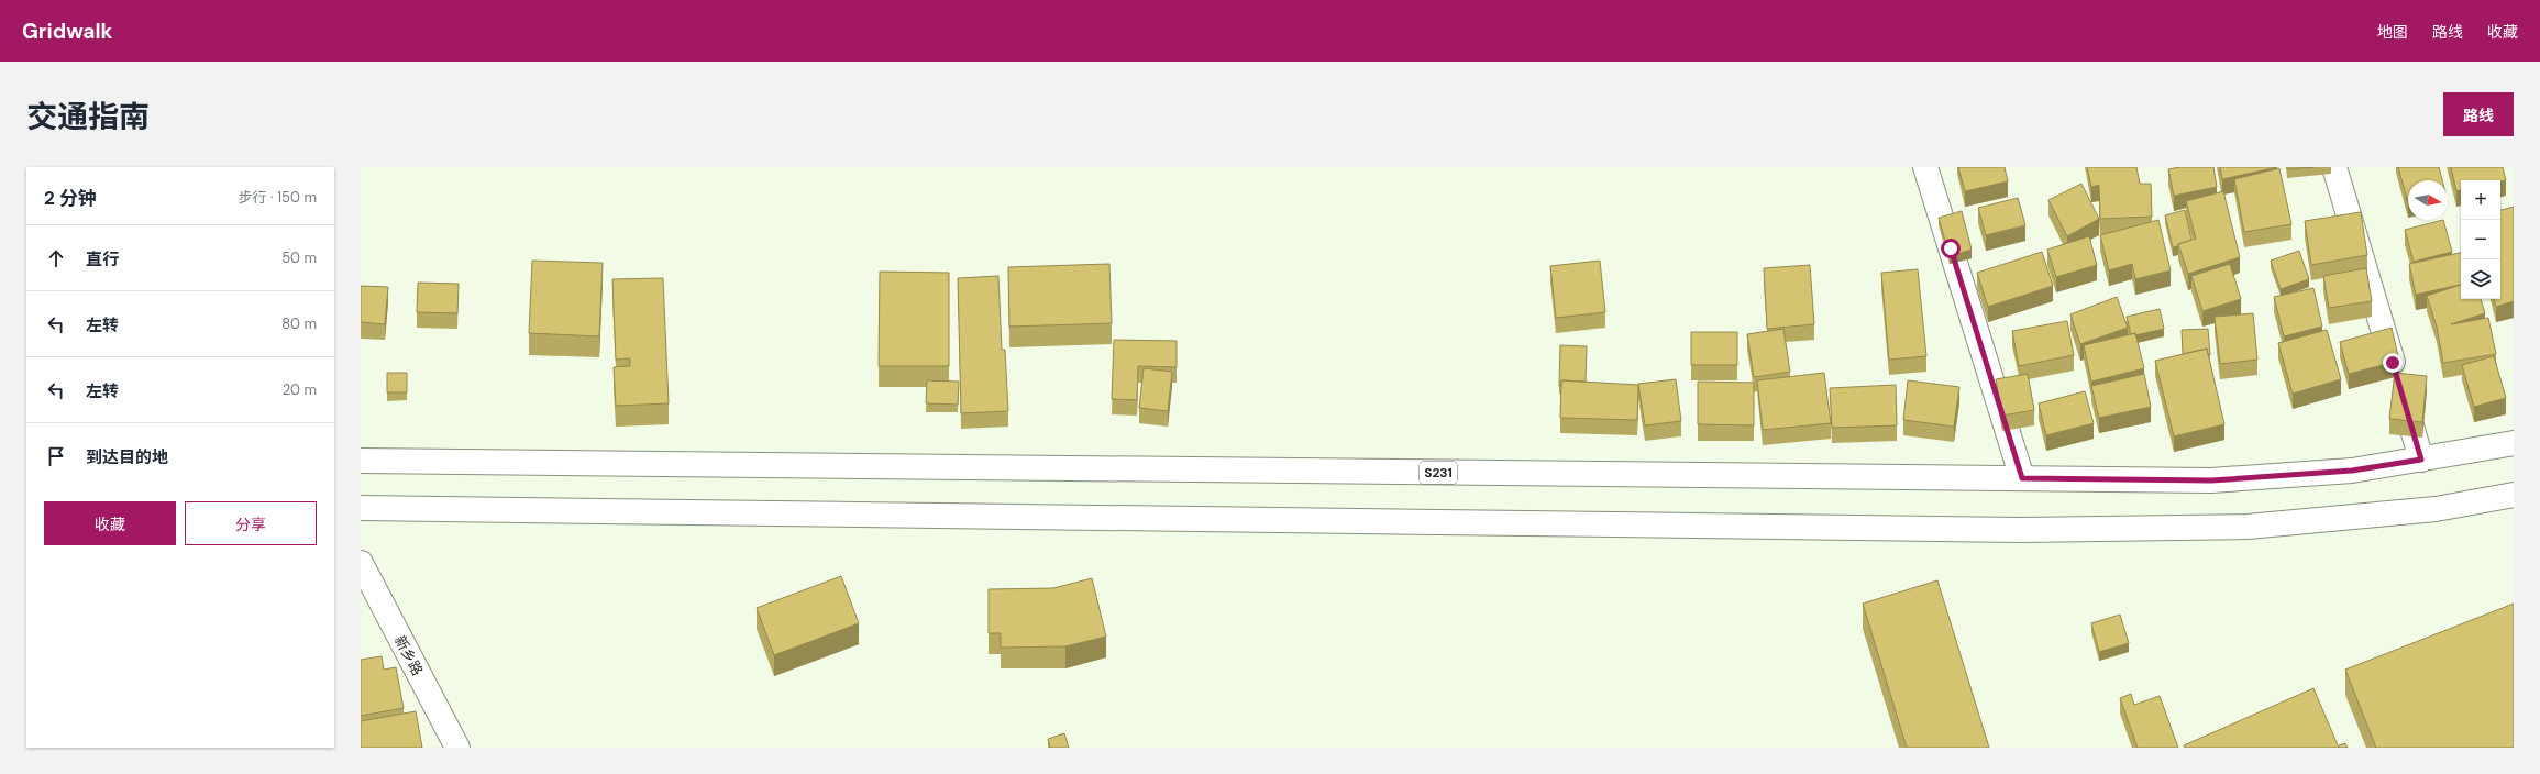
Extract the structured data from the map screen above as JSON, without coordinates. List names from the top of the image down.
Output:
{
  "streets": {
    "main road": ["S231", "新乡路"]
  },
  "north": "right",
  "page": {
    "header": "Gridwalk",
    "nav": ["地图", "路线", "收藏"],
    "title": "交通指南",
    "buttons": [
      "路线",
      ["收藏", "分享"]
    ],
    "heading": ["2 分钟", "步行 · 150 m"],
    "map_buttons": ["+", "−"],
    "list": [
      ["直行", "50 m"],
      ["左转", "80 m"],
      ["左转", "20 m"],
      "到达目的地"
    ]
  }
}
